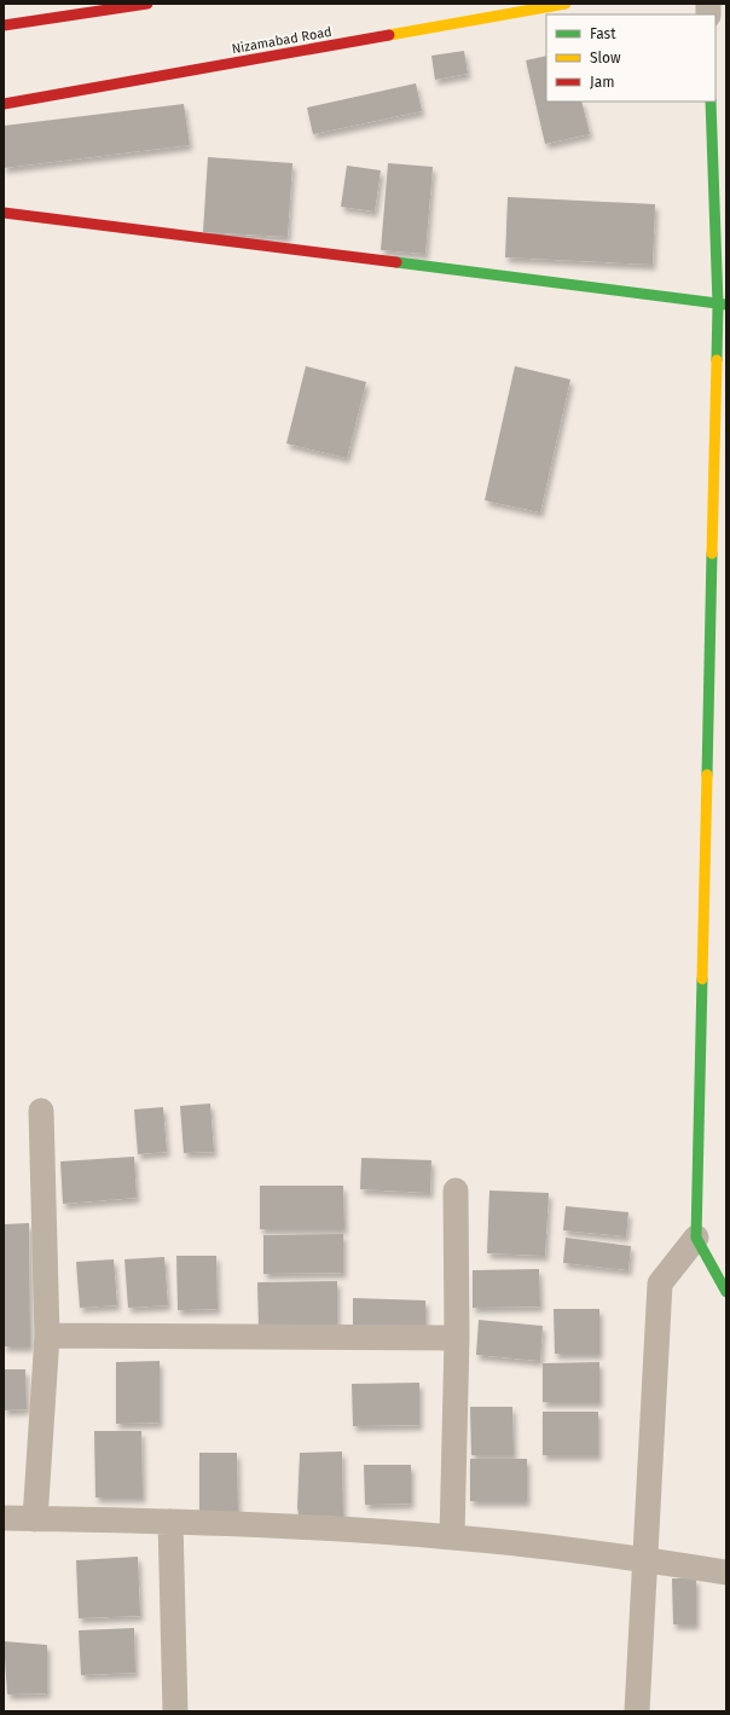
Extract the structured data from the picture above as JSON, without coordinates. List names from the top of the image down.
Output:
{
  "streets": {
    "main road": ["Nizamabad Road"]
  },
  "legend": ["Fast", "Slow", "Jam"]
}
